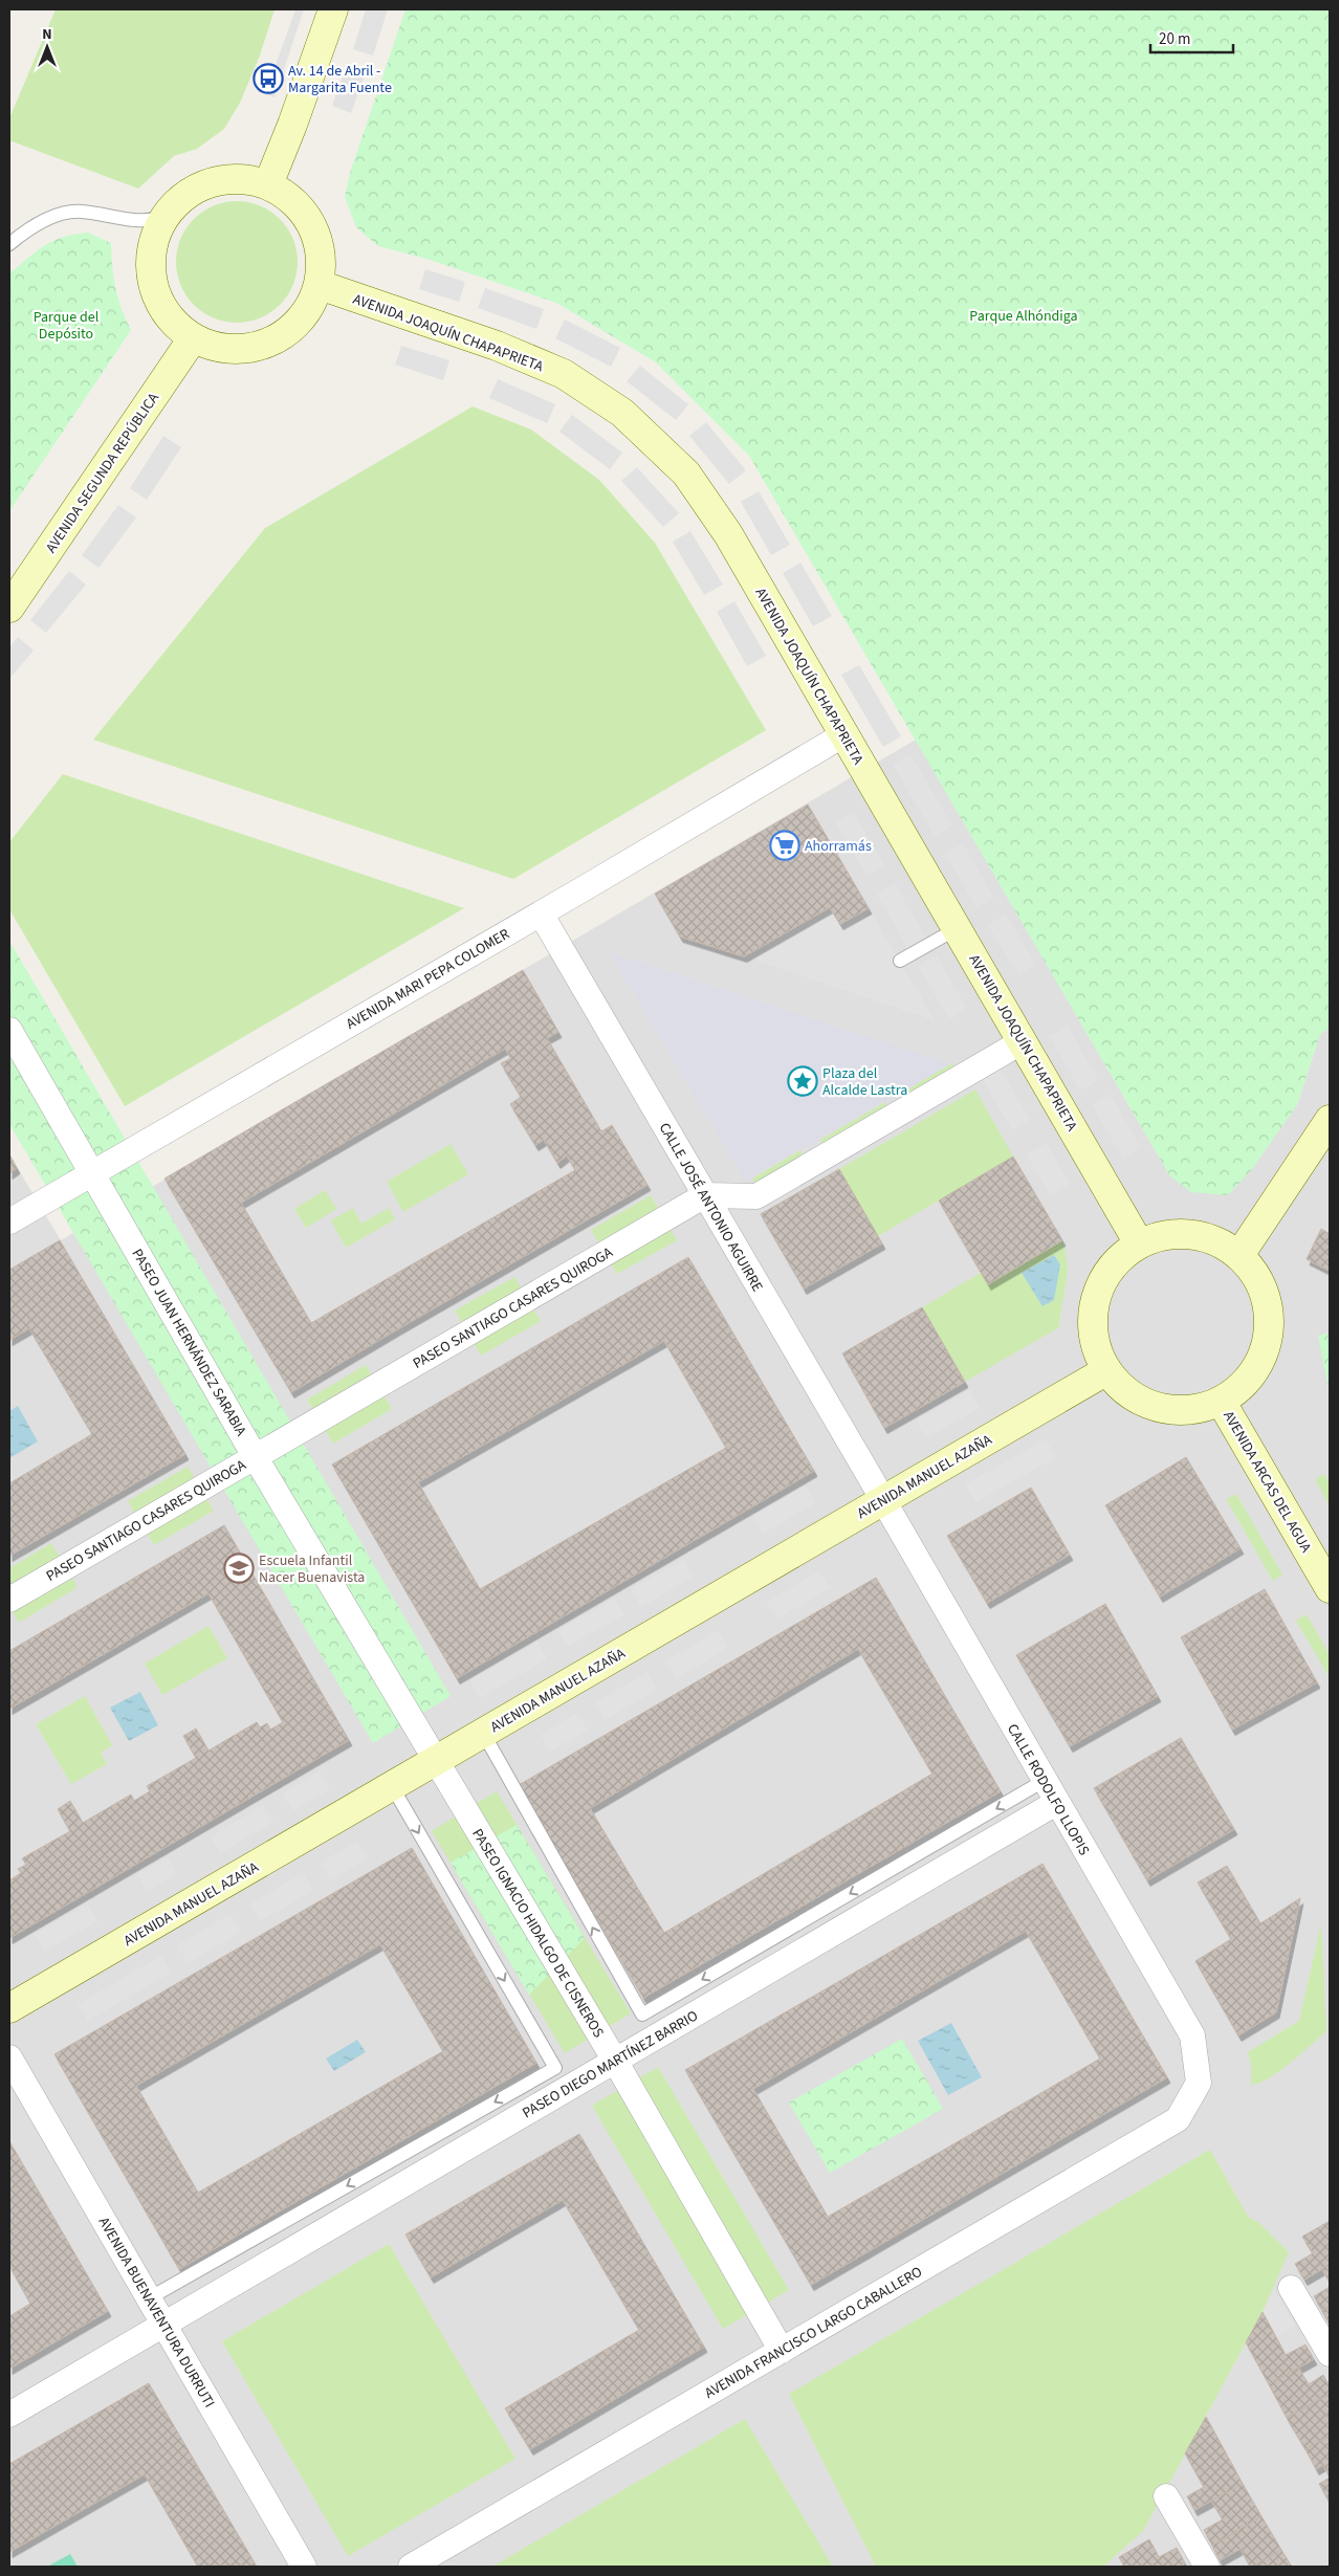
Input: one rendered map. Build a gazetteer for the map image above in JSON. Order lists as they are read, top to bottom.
{
  "streets": {
    "street": [
      "AVENIDA JOAQUÍN CHAPAPRIETA",
      "AVENIDA SEGUNDA REPÚBLICA",
      "AVENIDA MARI PEPA COLOMER",
      "CALLE JOSÉ ANTONIO AGUIRRE",
      "PASEO SANTIAGO CASARES QUIROGA",
      "PASEO JUAN HERNÁNDEZ SARABIA",
      "AVENIDA MANUEL AZAÑA",
      "AVENIDA ARCAS DEL AGUA",
      "CALLE RODOLFO LLOPIS",
      "PASEO IGNACIO HIDALGO DE CISNEROS",
      "PASEO DIEGO MARTÍNEZ BARRIO",
      "AVENIDA BUENAVENTURA DURRUTI",
      "AVENIDA FRANCISCO LARGO CABALLERO"
    ]
  },
  "crossings": [
    ["AVENIDA JOAQUÍN CHAPAPRIETA", "AVENIDA SEGUNDA REPÚBLICA"],
    ["AVENIDA JOAQUÍN CHAPAPRIETA", "AVENIDA MARI PEPA COLOMER"],
    ["AVENIDA JOAQUÍN CHAPAPRIETA", "PASEO SANTIAGO CASARES QUIROGA"],
    ["AVENIDA JOAQUÍN CHAPAPRIETA", "AVENIDA MANUEL AZAÑA"],
    ["AVENIDA JOAQUÍN CHAPAPRIETA", "AVENIDA ARCAS DEL AGUA"],
    ["AVENIDA MARI PEPA COLOMER", "CALLE JOSÉ ANTONIO AGUIRRE"],
    ["AVENIDA MARI PEPA COLOMER", "PASEO JUAN HERNÁNDEZ SARABIA"],
    ["CALLE JOSÉ ANTONIO AGUIRRE", "PASEO SANTIAGO CASARES QUIROGA"],
    ["CALLE JOSÉ ANTONIO AGUIRRE", "AVENIDA MANUEL AZAÑA"],
    ["CALLE JOSÉ ANTONIO AGUIRRE", "CALLE RODOLFO LLOPIS"],
    ["PASEO SANTIAGO CASARES QUIROGA", "PASEO JUAN HERNÁNDEZ SARABIA"],
    ["PASEO JUAN HERNÁNDEZ SARABIA", "AVENIDA MANUEL AZAÑA"],
    ["PASEO JUAN HERNÁNDEZ SARABIA", "PASEO IGNACIO HIDALGO DE CISNEROS"],
    ["AVENIDA MANUEL AZAÑA", "AVENIDA ARCAS DEL AGUA"],
    ["AVENIDA MANUEL AZAÑA", "CALLE RODOLFO LLOPIS"],
    ["AVENIDA MANUEL AZAÑA", "PASEO IGNACIO HIDALGO DE CISNEROS"],
    ["CALLE RODOLFO LLOPIS", "PASEO DIEGO MARTÍNEZ BARRIO"],
    ["CALLE RODOLFO LLOPIS", "AVENIDA FRANCISCO LARGO CABALLERO"],
    ["PASEO IGNACIO HIDALGO DE CISNEROS", "PASEO DIEGO MARTÍNEZ BARRIO"],
    ["PASEO IGNACIO HIDALGO DE CISNEROS", "AVENIDA FRANCISCO LARGO CABALLERO"],
    ["PASEO DIEGO MARTÍNEZ BARRIO", "AVENIDA BUENAVENTURA DURRUTI"]
  ],
  "parks": ["Parque Alhóndiga", "Parque del Depósito"],
  "places": {
    "bus stop": ["Av. 14 de Abril - Margarita Fuente"],
    "supermarket": ["Ahorramás"],
    "place": ["Plaza del Alcalde Lastra"],
    "school or university": ["Escuela Infantil Nacer Buenavista"]
  },
  "scale_bar": "20 m",
  "north": "top"
}
